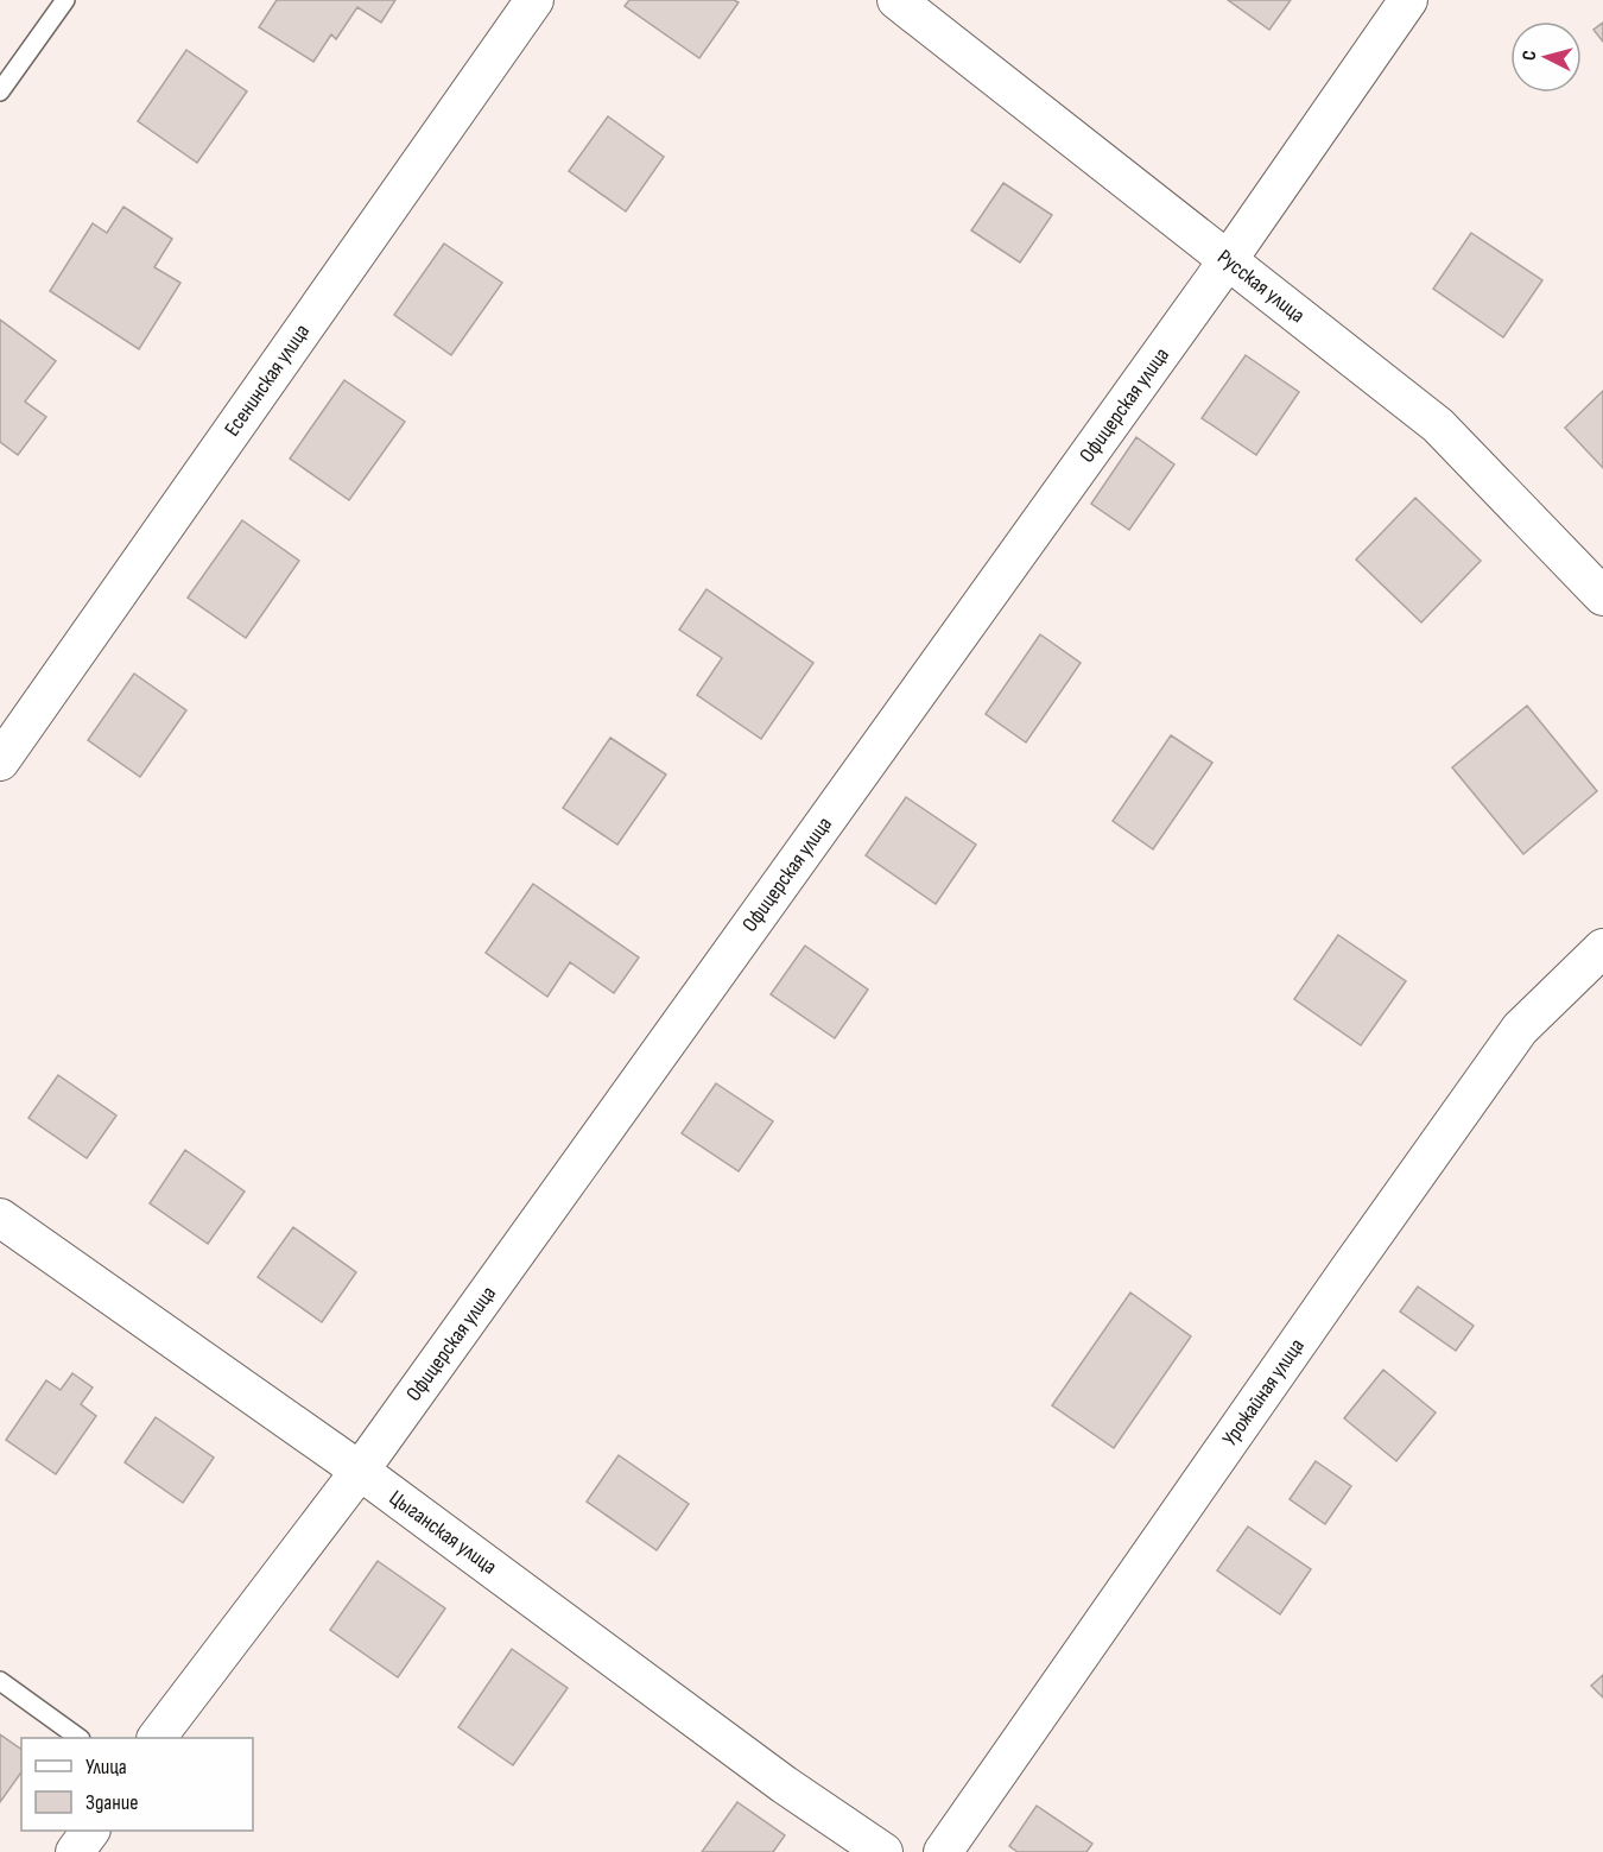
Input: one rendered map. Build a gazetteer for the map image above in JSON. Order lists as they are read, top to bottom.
{
  "streets": {
    "street": [
      "Русская улица",
      "Есенинская улица",
      "Офицерская улица",
      "Урожайная улица",
      "Цыганская улица"
    ]
  },
  "crossings": [
    ["Русская улица", "Офицерская улица"],
    ["Офицерская улица", "Цыганская улица"]
  ],
  "legend": ["Улица", "Здание"],
  "north": "left"
}
